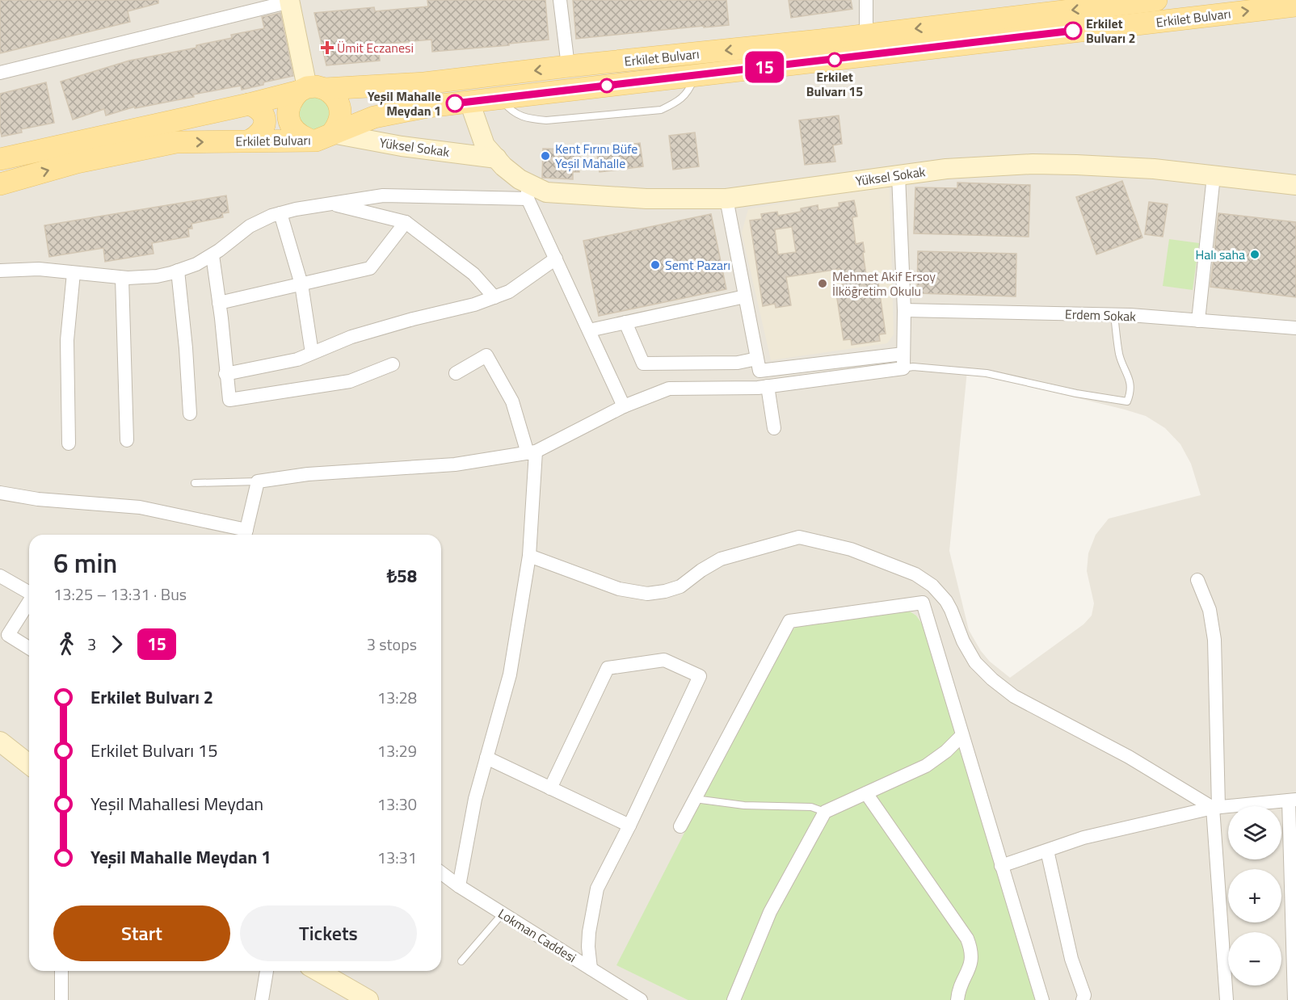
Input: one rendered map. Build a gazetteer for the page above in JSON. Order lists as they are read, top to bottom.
{
  "streets": {
    "main road": ["Erkilet Bulvarı"],
    "street": ["Yüksel Sokak", "Erdem Sokak", "Lokman Caddesi"]
  },
  "crossings": [
    ["Erkilet Bulvarı", "Yüksel Sokak"]
  ],
  "places": {
    "other": [
      "Erkilet Bulvarı 2",
      "Erkilet Bulvarı 15",
      "Yeşil Mahalle Meydan 1",
      "Kent Fırını Büfe Yeşil Mahalle",
      "Halı saha",
      "Semt Pazarı",
      "Mehmet Akif Ersoy İlköğretim Okulu"
    ],
    "health": ["Ümit Eczanesi"]
  },
  "lines": ["bus line 15"],
  "page": {
    "on_map": "15",
    "heading": ["6 min", "13:25 – 13:31 · Bus", "₺58"],
    "legs": ["3", "15", "3 stops"],
    "list": [
      {
        "name": "Erkilet Bulvarı 2",
        "value": "13:28"
      },
      {
        "name": "Erkilet Bulvarı 15",
        "value": "13:29"
      },
      {
        "name": "Yeşil Mahallesi Meydan",
        "value": "13:30"
      },
      {
        "name": "Yeşil Mahalle Meydan 1",
        "value": "13:31"
      }
    ],
    "map_buttons": ["+", "−"],
    "buttons": ["Start", "Tickets"]
  }
}
